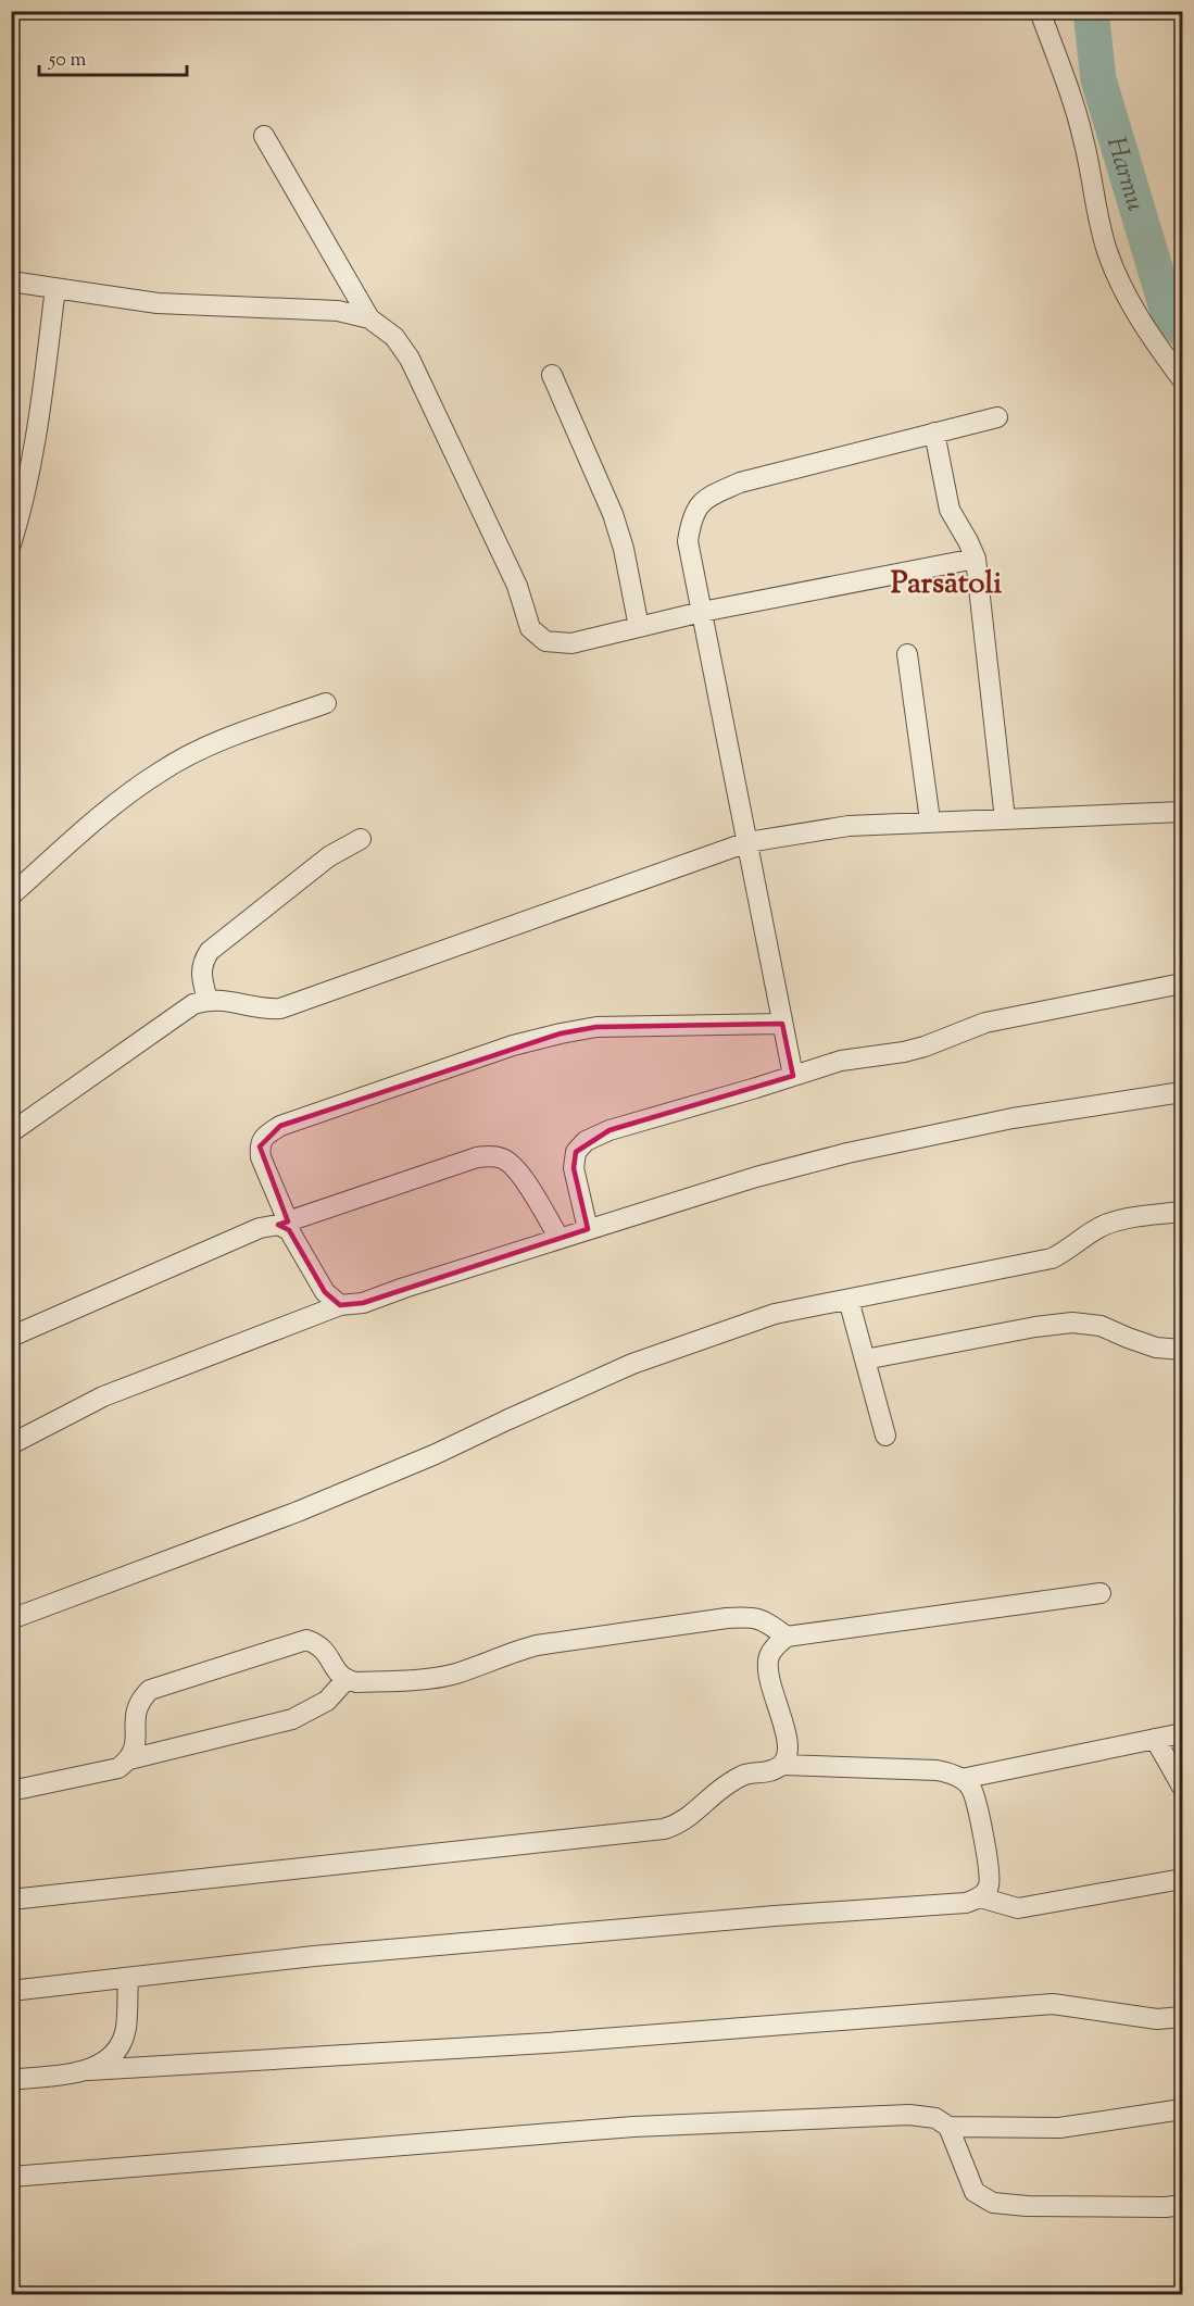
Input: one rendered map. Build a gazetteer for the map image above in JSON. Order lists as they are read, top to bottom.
{
  "districts": ["Parsātoli"],
  "water": ["Harmu"],
  "scale_bar": "50 m"
}
